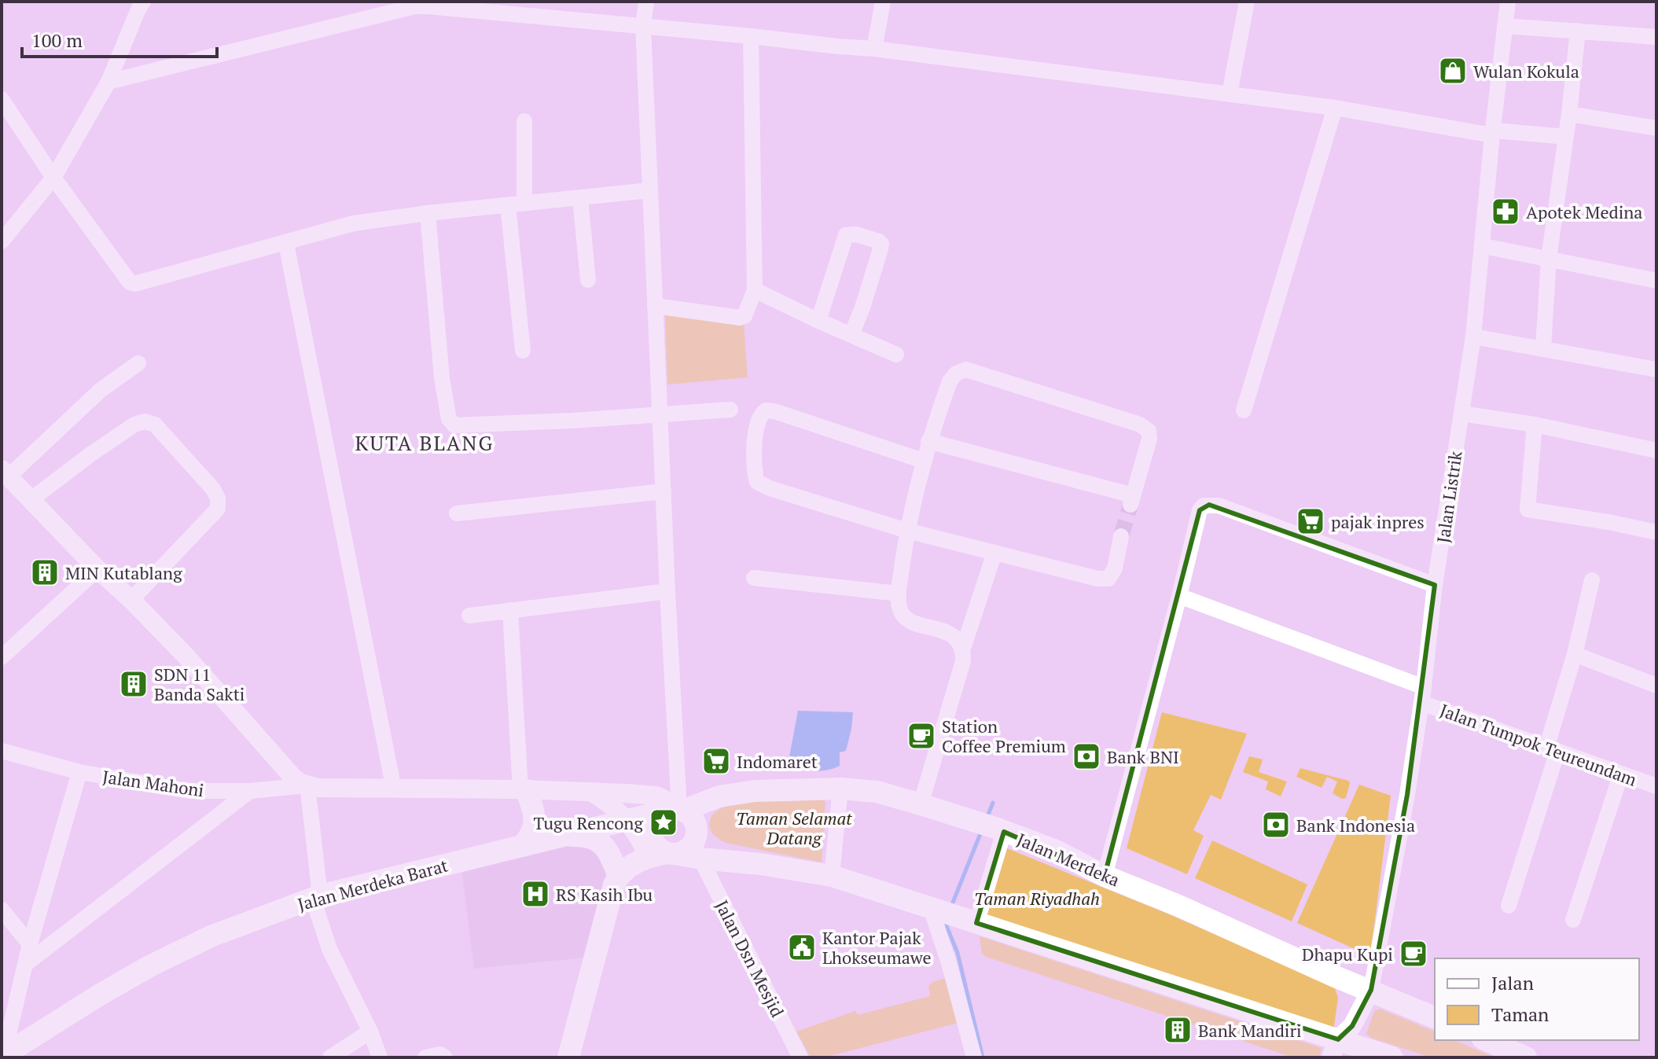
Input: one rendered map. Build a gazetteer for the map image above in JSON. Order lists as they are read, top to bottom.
{
  "streets": {
    "main road": ["Jalan Merdeka", "Jalan Merdeka Barat"],
    "street": [
      "Jalan Listrik",
      "Jalan Tumpok Teureundam",
      "Jalan Mahoni",
      "Jalan Dsn Mesjid"
    ]
  },
  "crossings": [
    ["Jalan Listrik", "Jalan Tumpok Teureundam"],
    ["Jalan Listrik", "Jalan Merdeka"],
    ["Jalan Merdeka", "Jalan Merdeka Barat"]
  ],
  "districts": ["KUTA BLANG"],
  "parks": ["Taman Selamat Datang", "Taman Riyadhah"],
  "places": {
    "shop": ["Wulan Kokula"],
    "pharmacy": ["Apotek Medina"],
    "supermarket": ["pajak inpres", "Indomaret"],
    "building": ["MIN Kutablang", "SDN 11 Banda Sakti", "Bank Mandiri"],
    "cafe": ["Station Coffee Premium", "Dhapu Kupi"],
    "bank": ["Bank BNI", "Bank Indonesia"],
    "place": ["Tugu Rencong"],
    "hospital": ["RS Kasih Ibu"],
    "public building": ["Kantor Pajak Lhokseumawe"]
  },
  "legend": ["Jalan", "Taman"],
  "scale_bar": "100 m"
}
